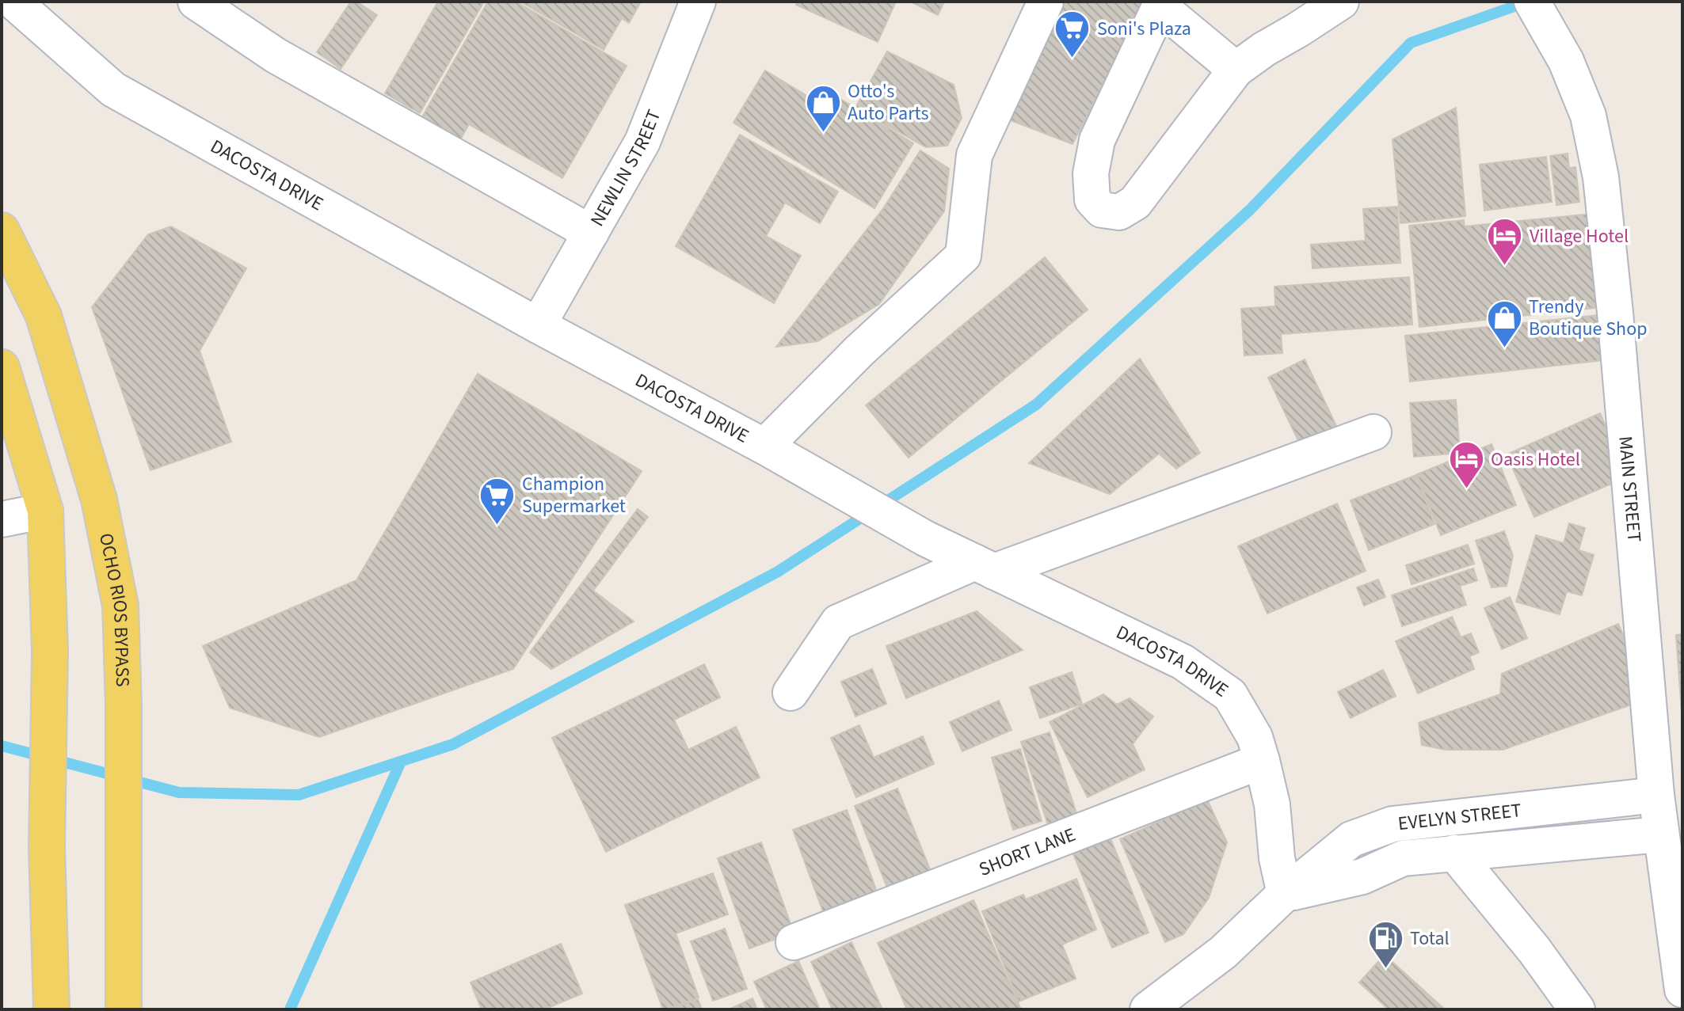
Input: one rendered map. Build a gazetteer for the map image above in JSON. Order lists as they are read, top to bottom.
{
  "streets": {
    "main road": ["OCHO RIOS BYPASS"],
    "street": [
      "NEWLIN STREET",
      "DACOSTA DRIVE",
      "MAIN STREET",
      "EVELYN STREET",
      "SHORT LANE"
    ]
  },
  "crossings": [
    ["NEWLIN STREET", "DACOSTA DRIVE"],
    ["DACOSTA DRIVE", "EVELYN STREET"],
    ["DACOSTA DRIVE", "SHORT LANE"],
    ["MAIN STREET", "EVELYN STREET"]
  ],
  "places": {
    "supermarket": ["Soni's Plaza", "Champion Supermarket"],
    "shop": ["Otto's Auto Parts", "Trendy Boutique Shop"],
    "hotel": ["Village Hotel", "Oasis Hotel"],
    "fuel station": ["Total"]
  }
}
